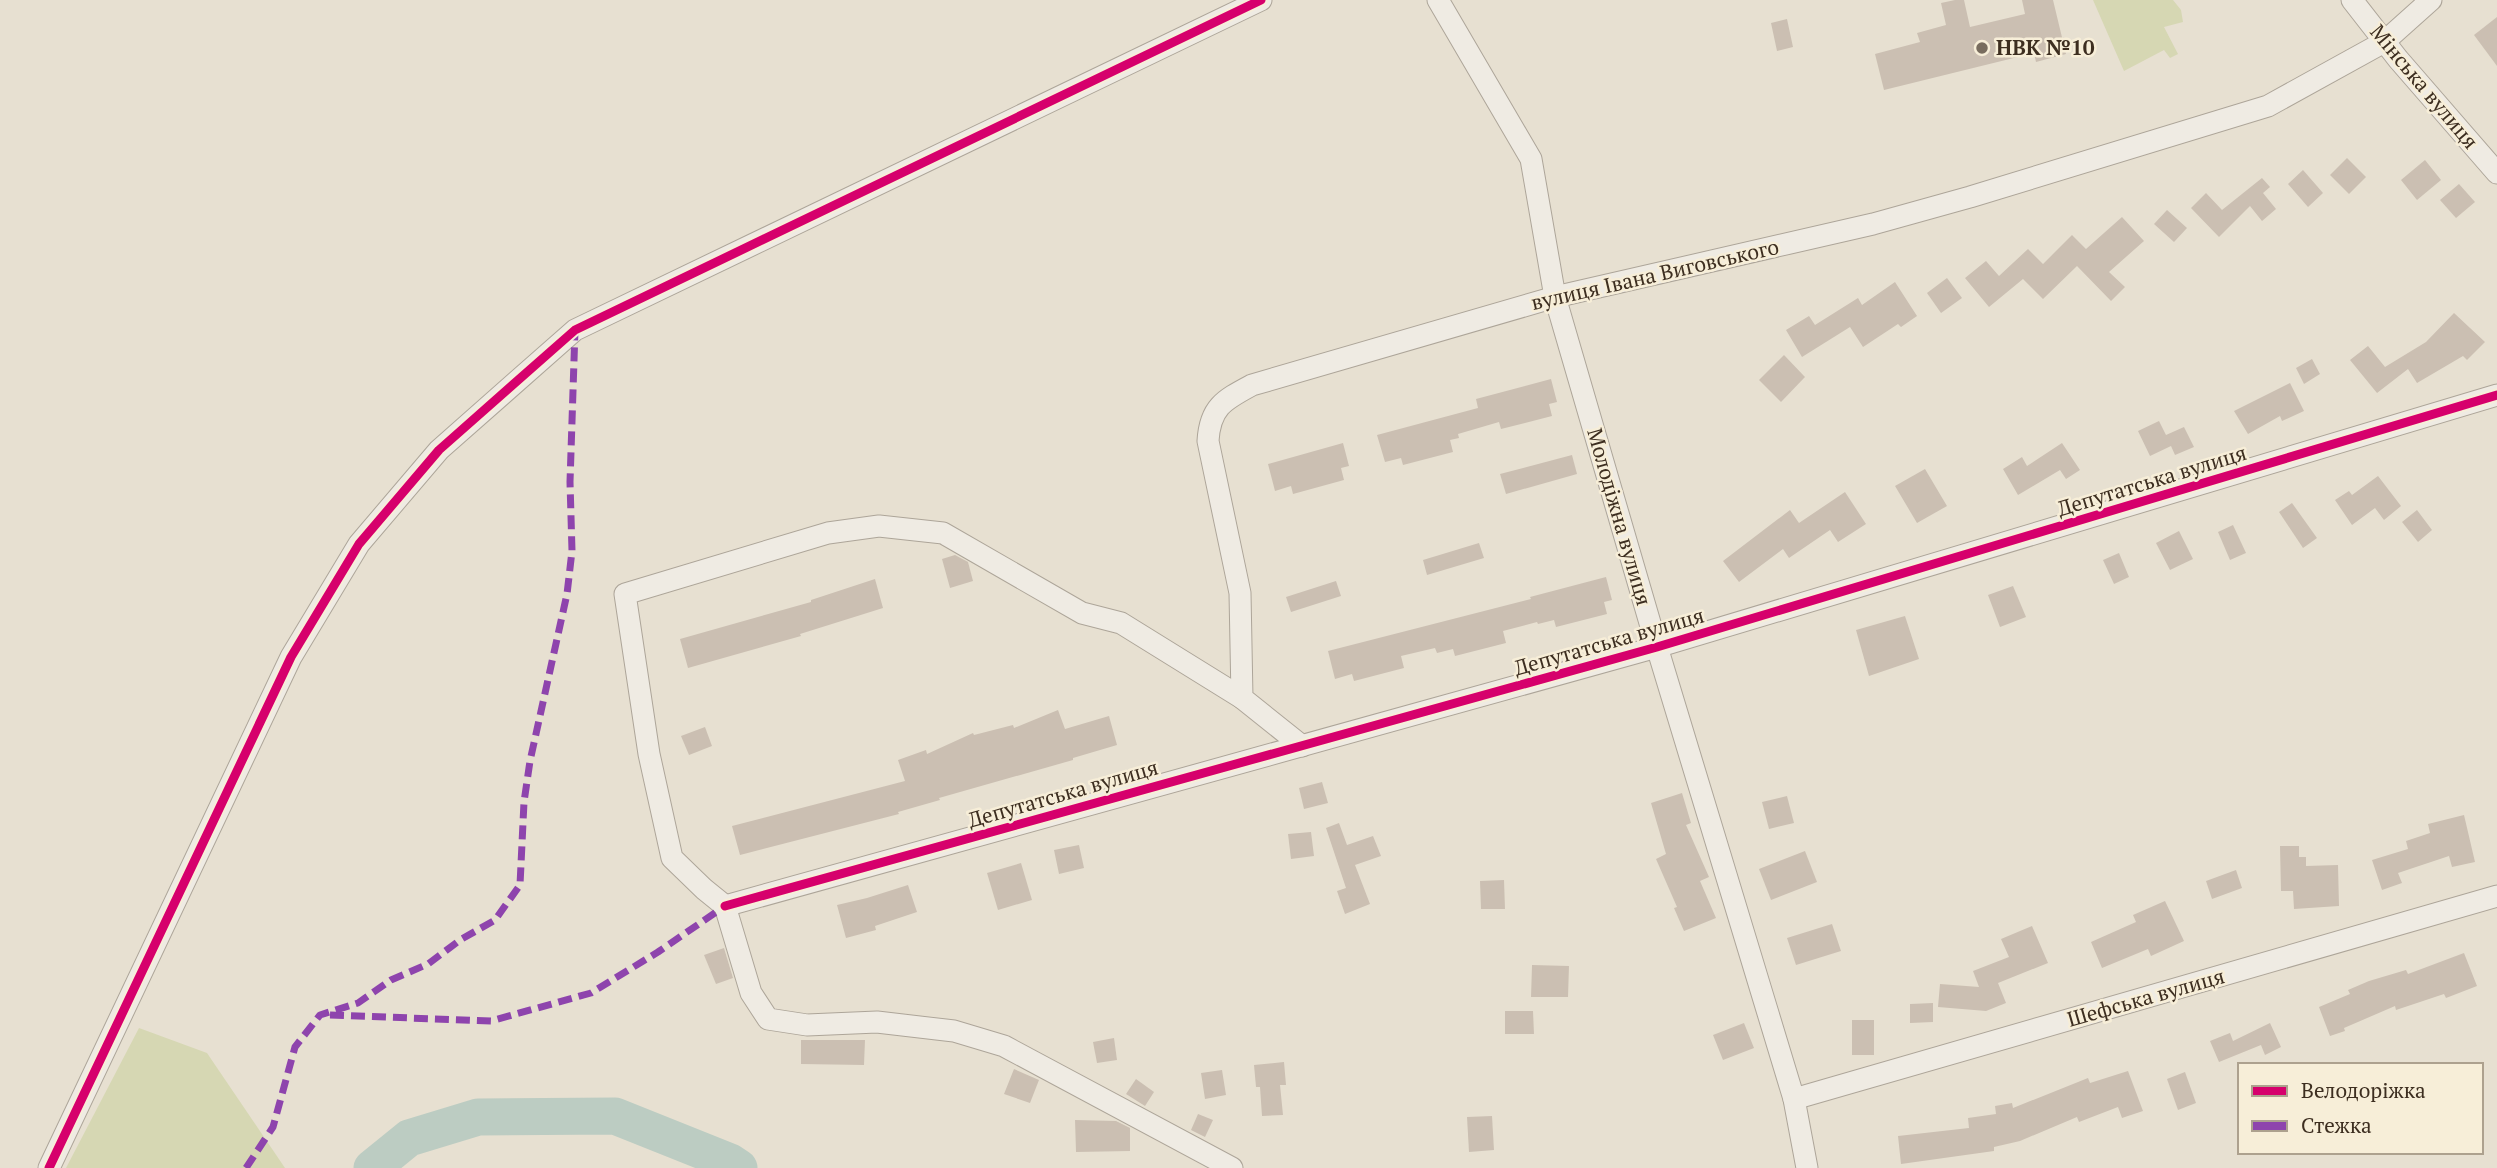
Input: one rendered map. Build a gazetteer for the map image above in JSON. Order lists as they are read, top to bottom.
{
  "streets": {
    "street": [
      "Мінська вулиця",
      "вулиця Івана Виговського",
      "Депутатська вулиця",
      "Молодіжна вулиця",
      "Шефська вулиця"
    ]
  },
  "crossings": [
    ["Мінська вулиця", "вулиця Івана Виговського"],
    ["вулиця Івана Виговського", "Молодіжна вулиця"],
    ["Депутатська вулиця", "Молодіжна вулиця"],
    ["Молодіжна вулиця", "Шефська вулиця"]
  ],
  "places": ["НВК №10"],
  "legend": ["Велодоріжка", "Стежка"]
}
